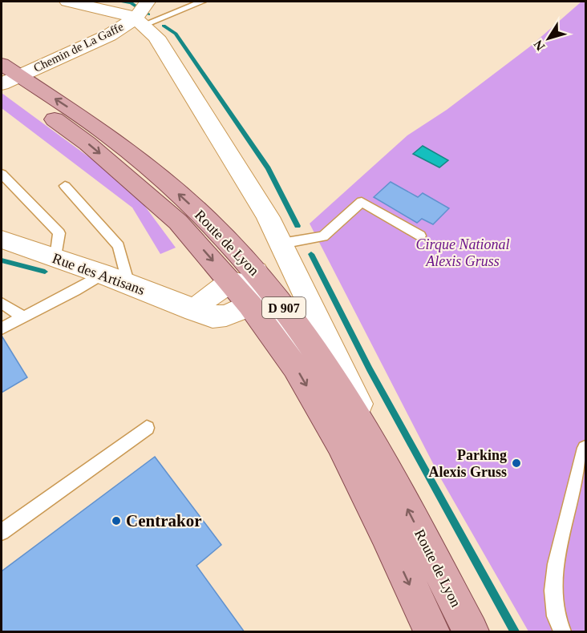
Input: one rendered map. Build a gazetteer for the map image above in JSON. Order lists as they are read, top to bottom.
{
  "streets": {
    "main road": ["Route de Lyon", "D 907"],
    "street": ["Chemin de La Gaffe", "Rue des Artisans"]
  },
  "crossings": [
    ["Chemin de La Gaffe", "Route de Lyon"],
    ["Route de Lyon", "Rue des Artisans"]
  ],
  "parks": ["Cirque National Alexis Gruss"],
  "places": ["Parking Alexis Gruss", "Centrakor"],
  "north": "bottom left"
}
